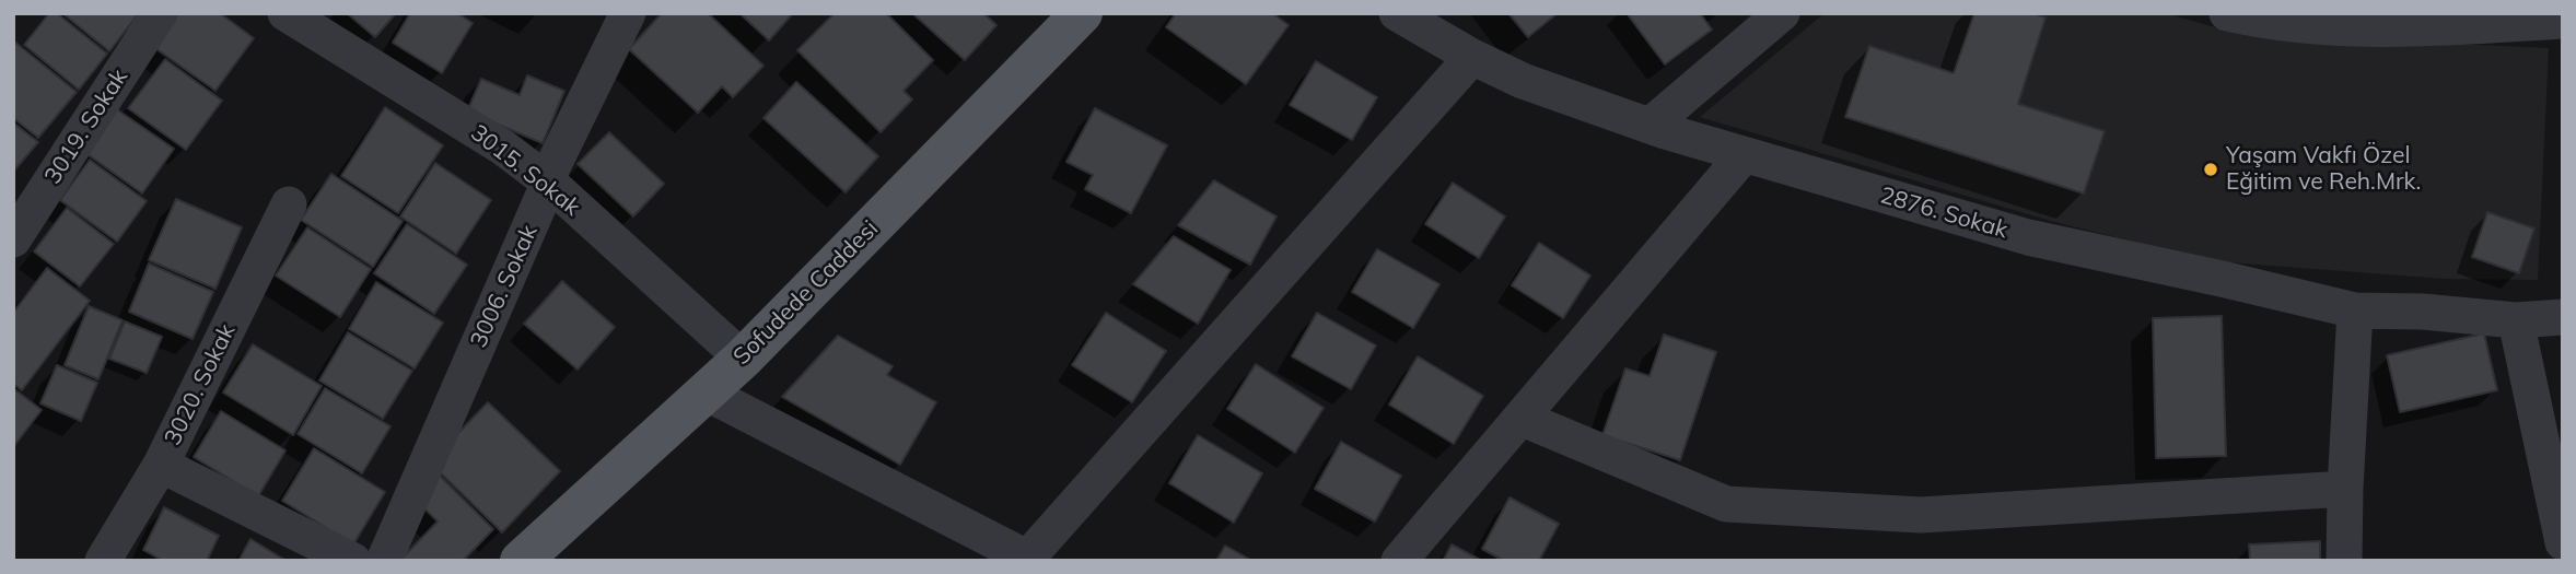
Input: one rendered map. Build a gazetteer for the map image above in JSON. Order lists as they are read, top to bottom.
{
  "streets": {
    "main road": ["Sofudede Caddesi"],
    "street": [
      "3019. Sokak",
      "3015. Sokak",
      "2876. Sokak",
      "3006. Sokak",
      "3020. Sokak"
    ]
  },
  "crossings": [
    ["3015. Sokak", "3006. Sokak"],
    ["3015. Sokak", "Sofudede Caddesi"]
  ],
  "places": ["Yaşam Vakfı Özel Eğitim ve Reh.Mrk."]
}
